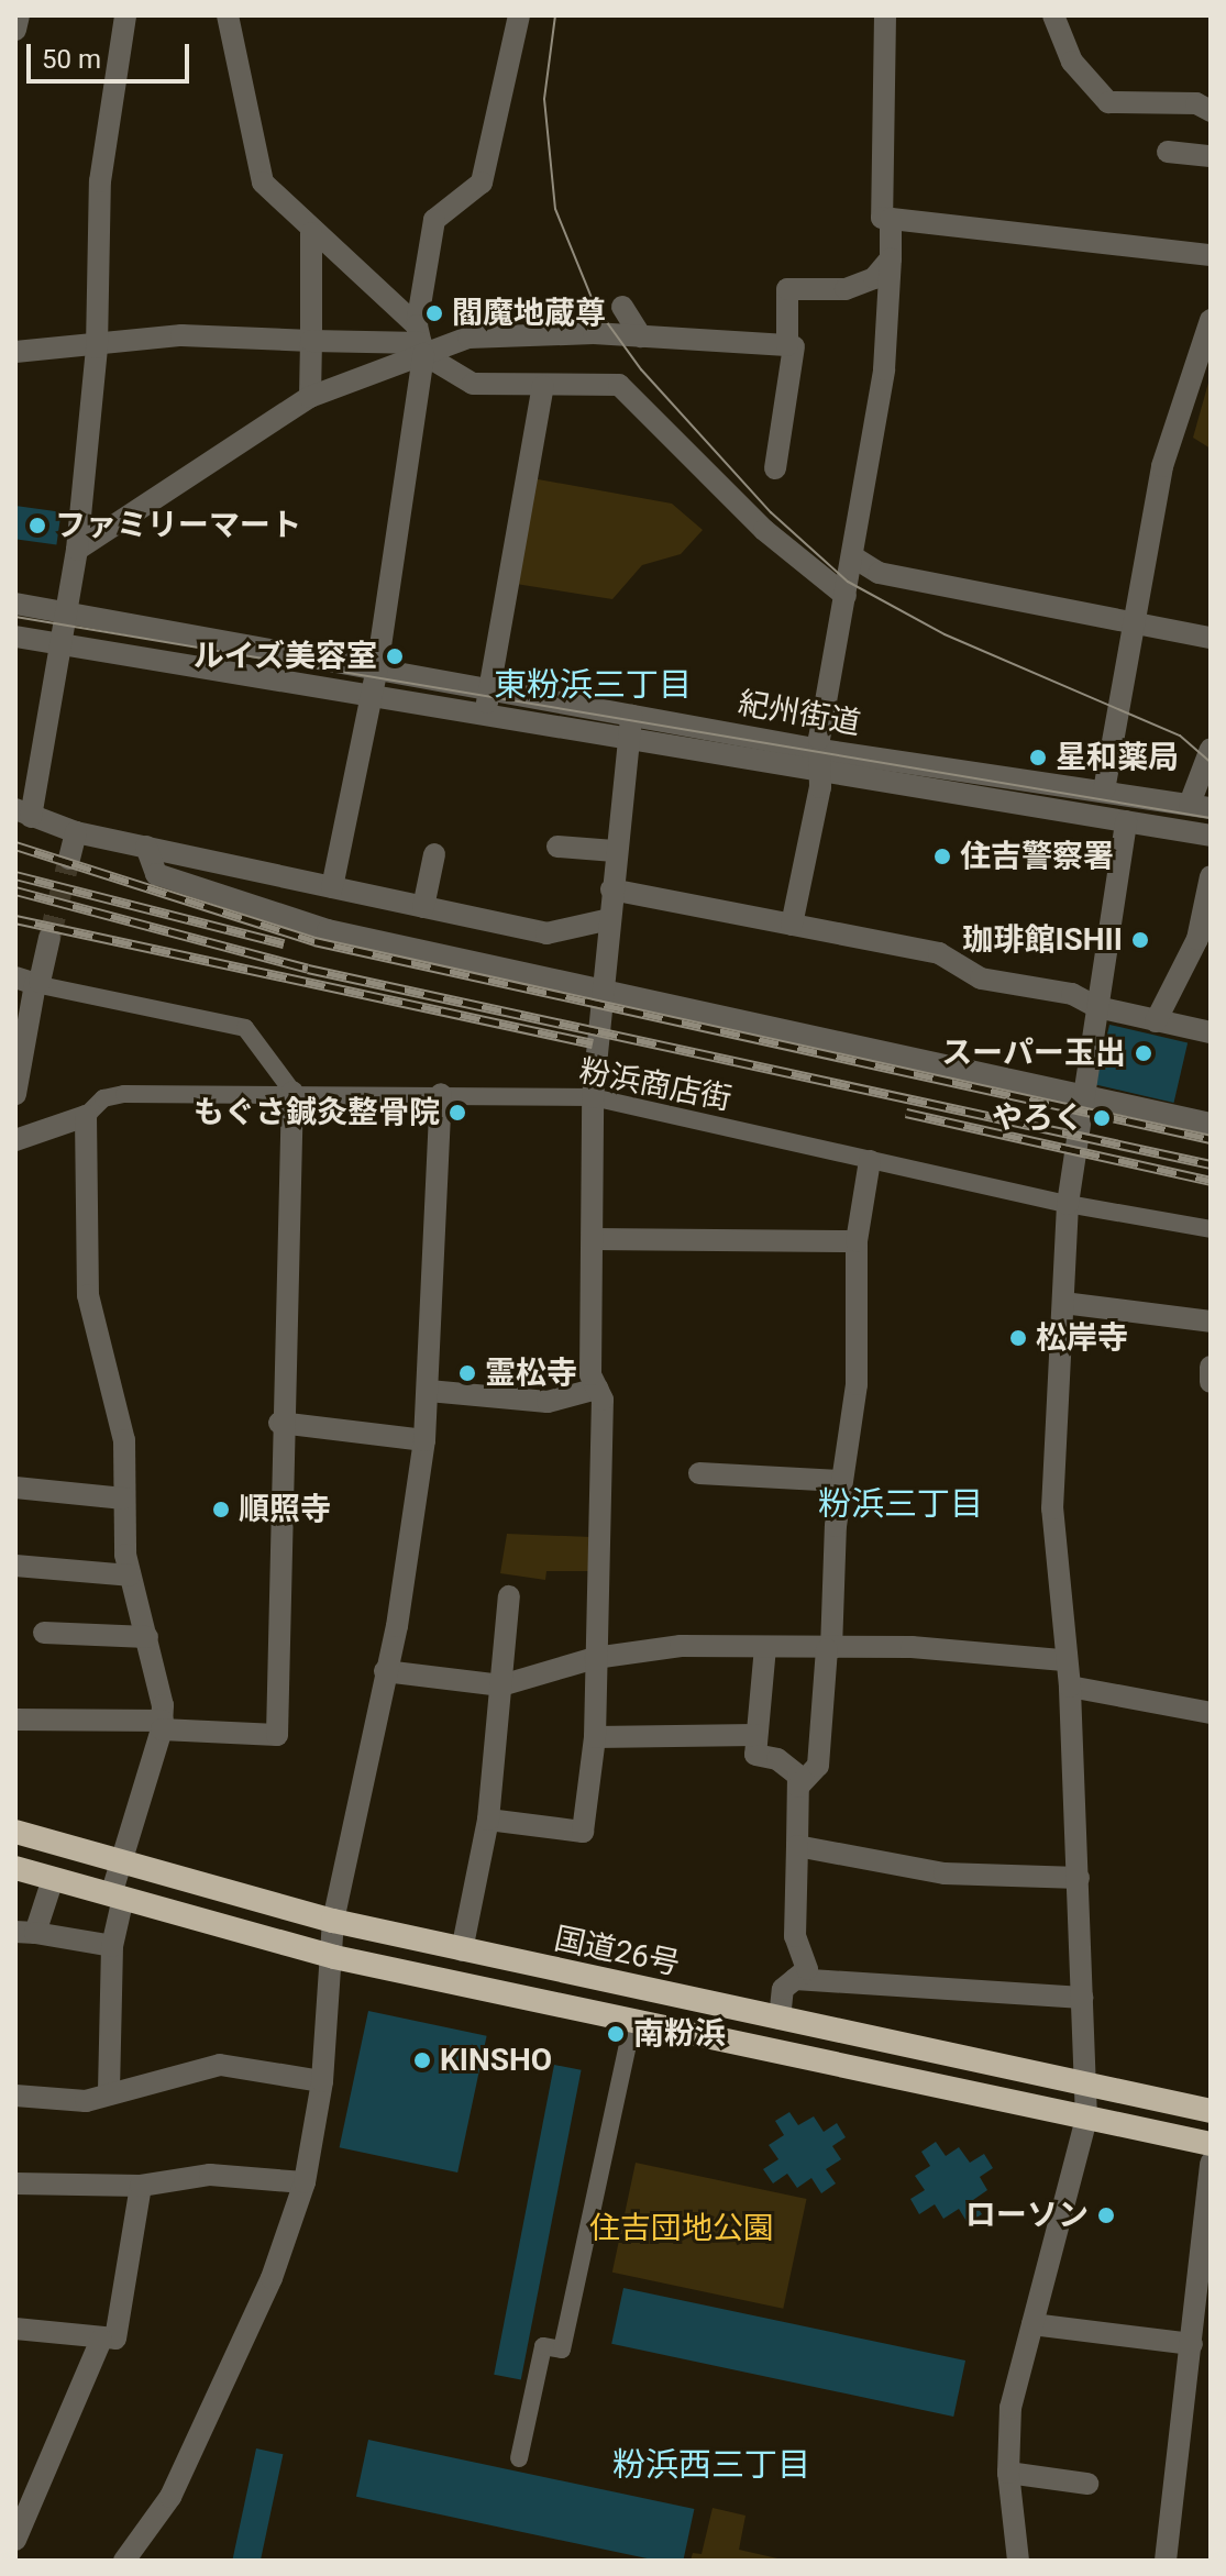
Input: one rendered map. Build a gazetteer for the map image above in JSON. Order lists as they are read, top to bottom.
{
  "streets": {
    "highway": ["国道26号"],
    "street": ["紀州街道", "粉浜商店街"]
  },
  "districts": ["東粉浜三丁目", "粉浜三丁目", "粉浜西三丁目"],
  "parks": ["住吉団地公園"],
  "places": [
    "閻魔地蔵尊",
    "ファミリーマート",
    "ルイズ美容室",
    "星和薬局",
    "住吉警察署",
    "珈琲館ISHII",
    "スーパー玉出",
    "もぐさ鍼灸整骨院",
    "やろく",
    "松岸寺",
    "霊松寺",
    "順照寺",
    "南粉浜",
    "KINSHO",
    "ローソン"
  ],
  "scale_bar": "50 m"
}
